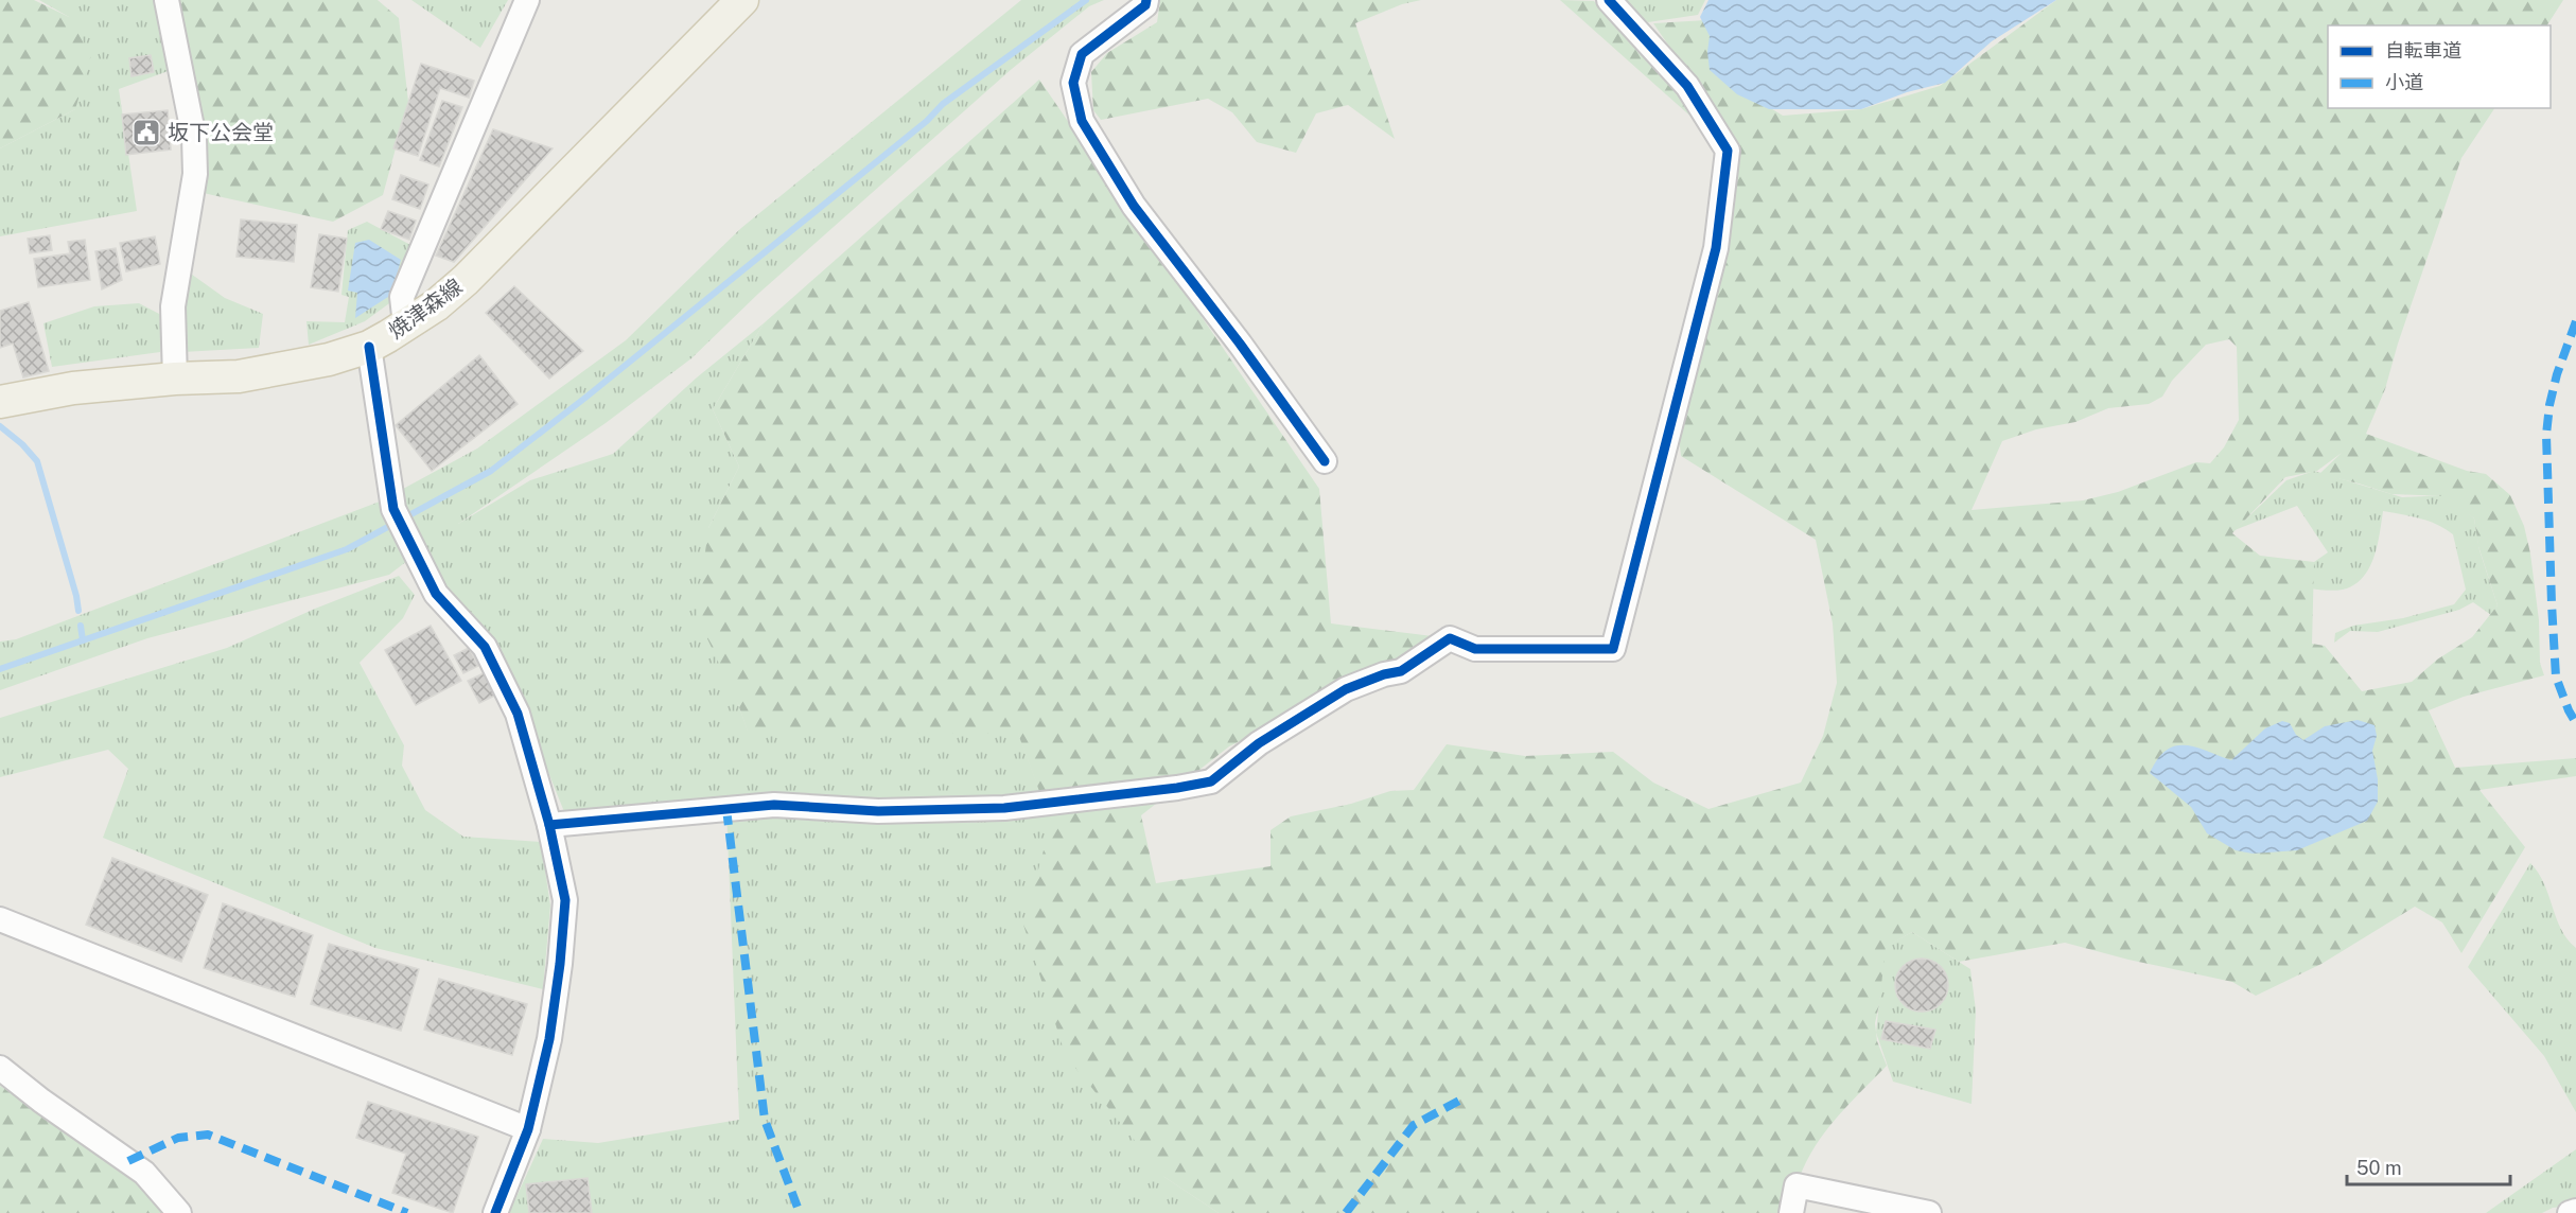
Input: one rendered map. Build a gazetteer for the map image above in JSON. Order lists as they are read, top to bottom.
{
  "streets": {
    "main road": ["焼津森線"]
  },
  "places": {
    "public building": ["坂下公会堂"]
  },
  "legend": ["自転車道", "小道"],
  "scale_bar": "50 m"
}
